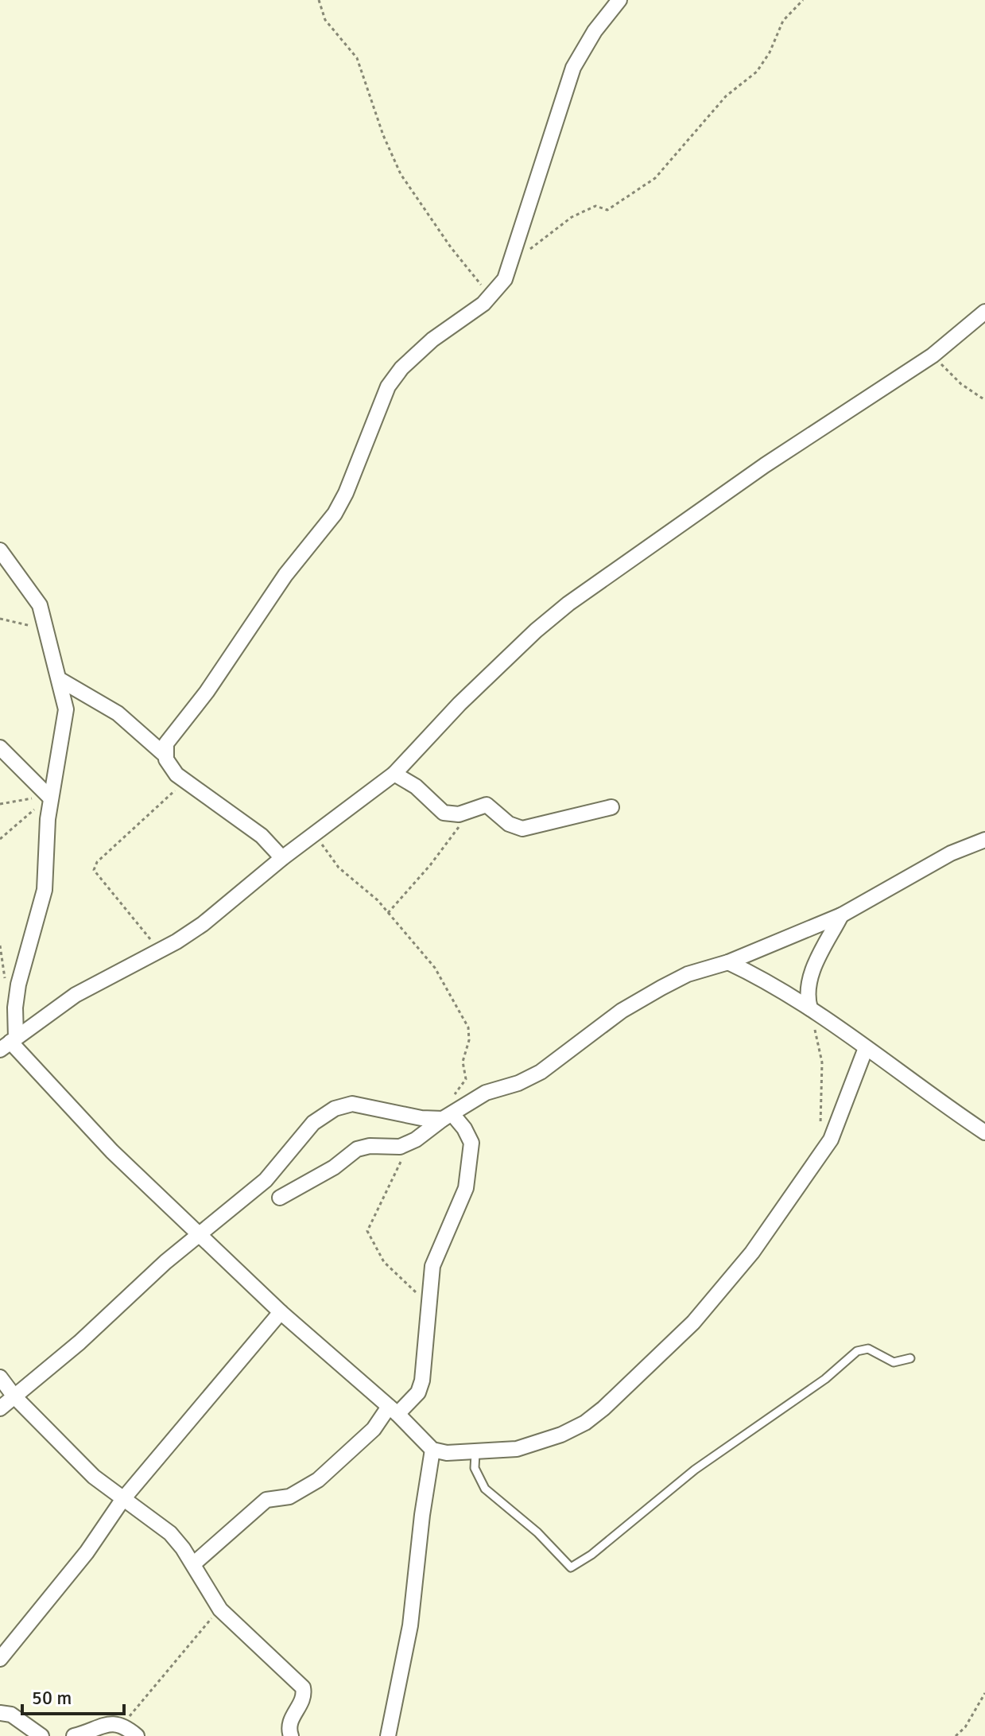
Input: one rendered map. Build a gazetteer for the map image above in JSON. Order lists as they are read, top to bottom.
{
  "scale_bar": "50 m"
}
